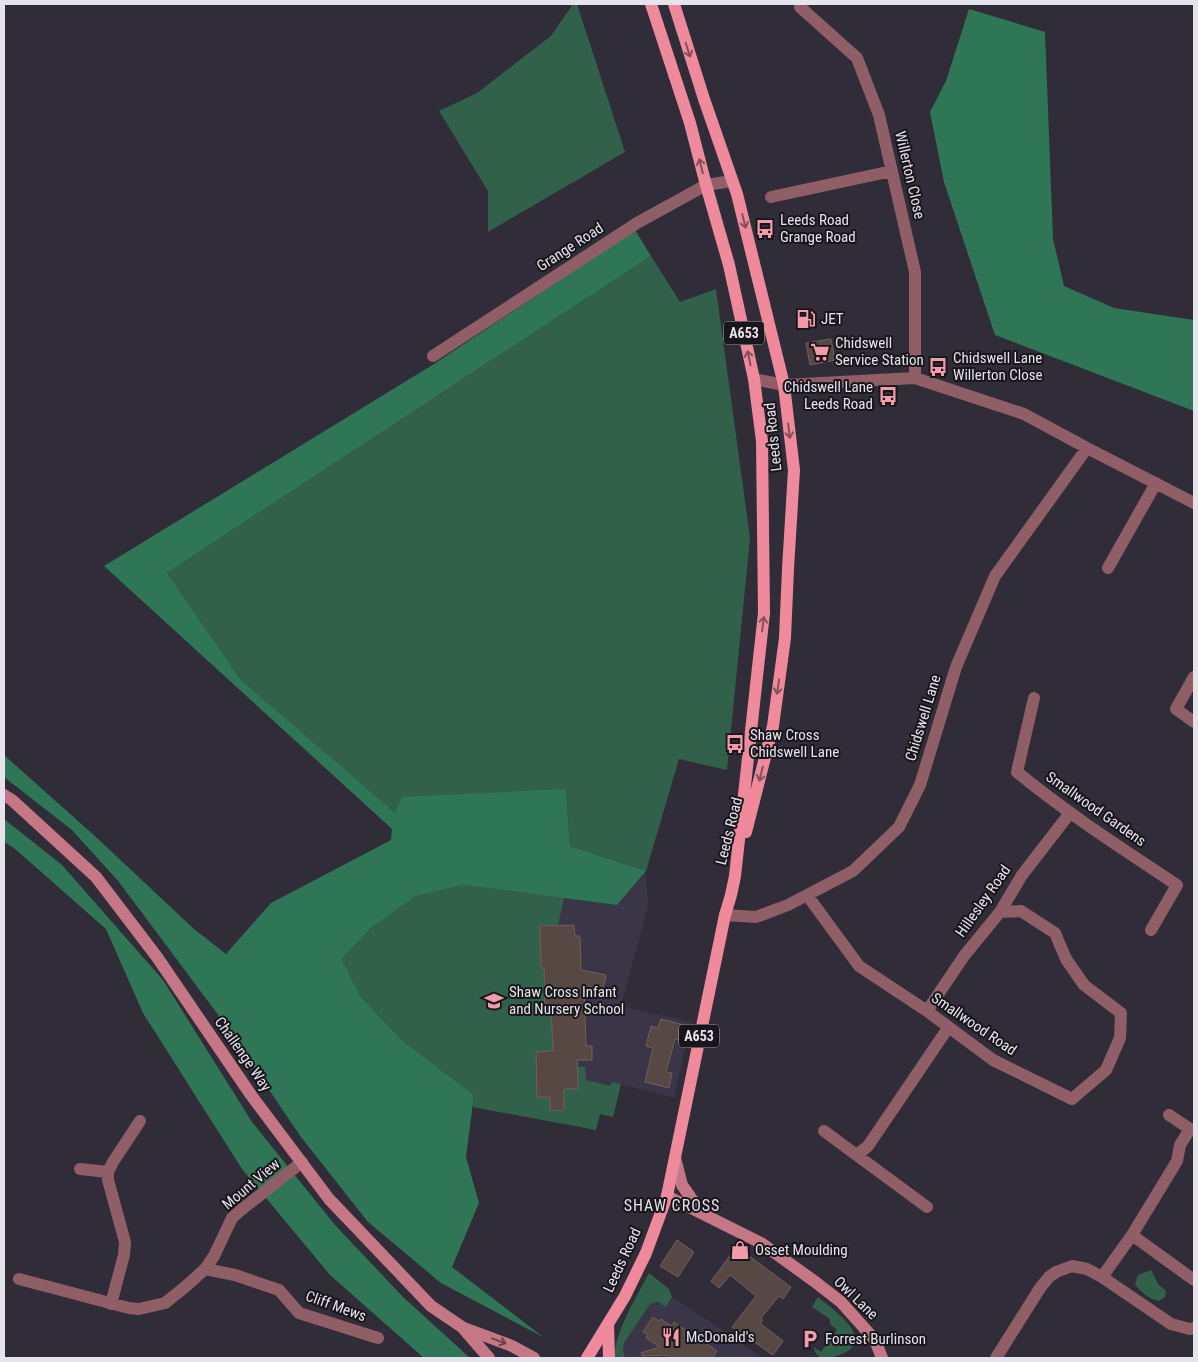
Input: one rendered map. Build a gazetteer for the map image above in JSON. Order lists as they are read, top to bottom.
{
  "streets": {
    "main road": [
      "A653",
      "Leeds Road",
      "Challenge Way",
      "Owl Lane"
    ],
    "street": [
      "Willerton Close",
      "Grange Road",
      "Chidswell Lane",
      "Smallwood Gardens",
      "Hillesley Road",
      "Smallwood Road",
      "Mount View",
      "Cliff Mews"
    ]
  },
  "crossings": [
    ["Grange Road", "Leeds Road"],
    ["Leeds Road", "Chidswell Lane"],
    ["Leeds Road", "Owl Lane"],
    ["Chidswell Lane", "Smallwood Road"],
    ["Smallwood Gardens", "Hillesley Road"],
    ["Hillesley Road", "Smallwood Road"],
    ["Challenge Way", "Mount View"],
    ["Mount View", "Cliff Mews"]
  ],
  "districts": ["SHAW CROSS"],
  "places": {
    "bus stop": [
      "Leeds Road Grange Road",
      "Chidswell Lane Willerton Close",
      "Chidswell Lane Leeds Road",
      "Shaw Cross Chidswell Lane"
    ],
    "fuel station": ["JET"],
    "supermarket": ["Chidswell Service Station"],
    "school or university": ["Shaw Cross Infant and Nursery School"],
    "shop": ["Osset Moulding"],
    "restaurant": ["McDonald's"],
    "parking": ["Forrest Burlinson"]
  }
}
